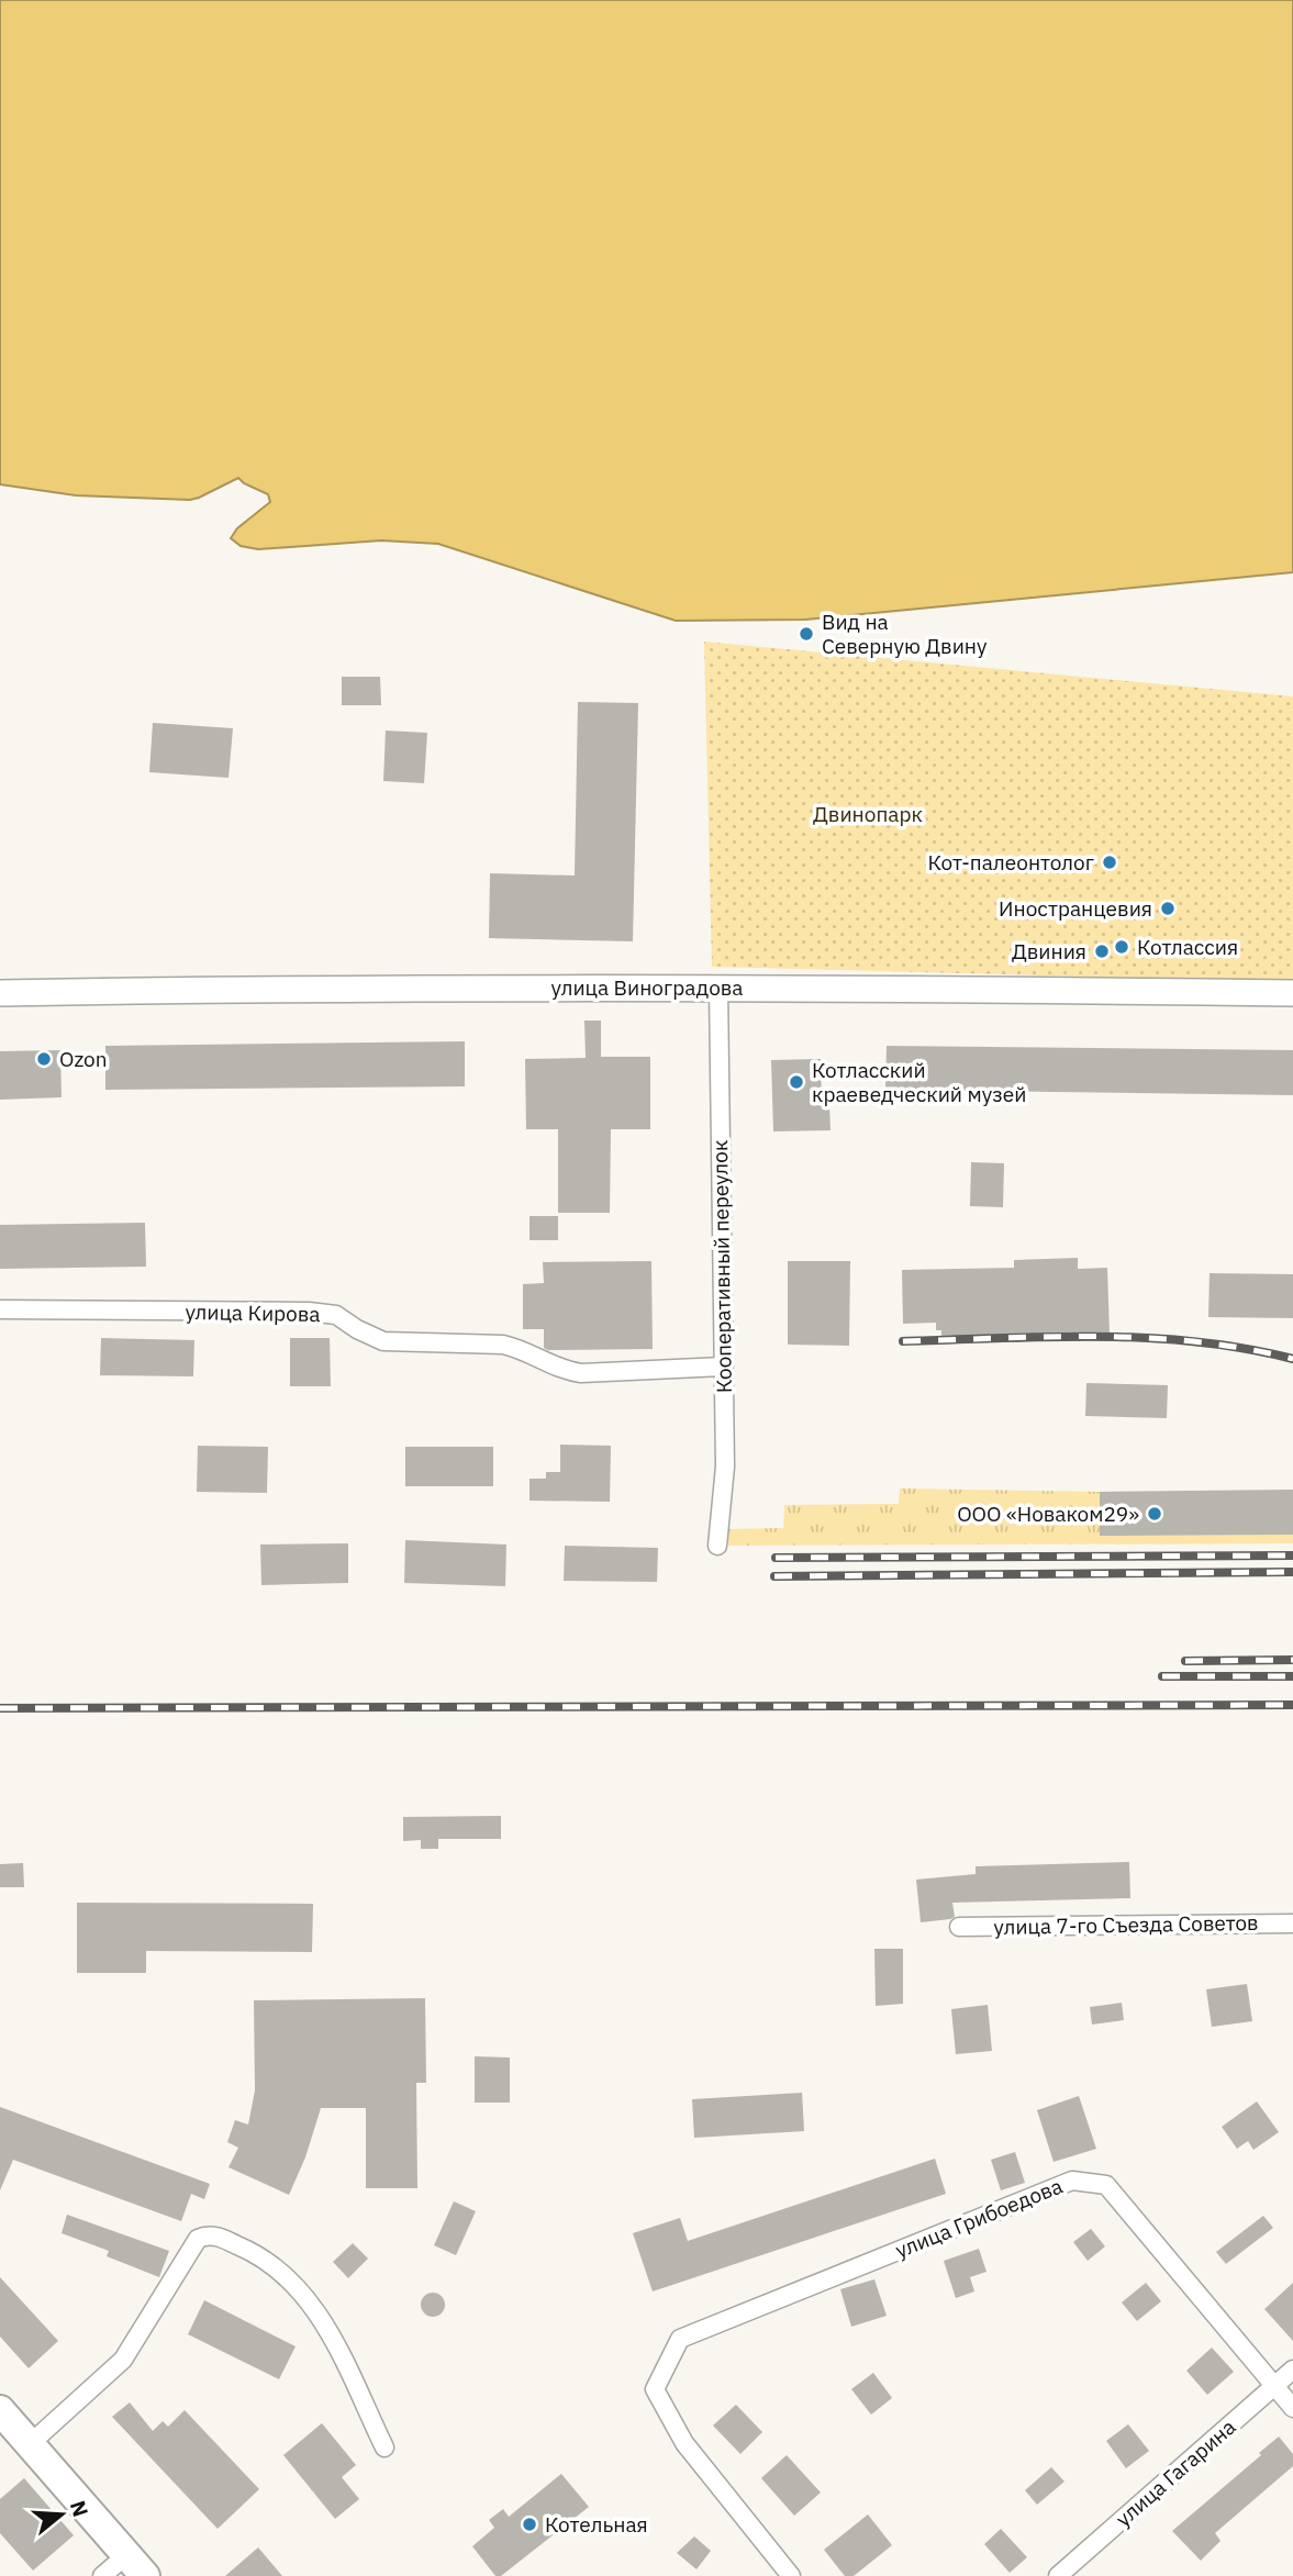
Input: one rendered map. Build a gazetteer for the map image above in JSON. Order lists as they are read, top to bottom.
{
  "streets": {
    "main road": ["улица Виноградова"],
    "street": [
      "Кооперативный переулок",
      "улица Кирова",
      "улица 7-го Съезда Советов",
      "улица Грибоедова",
      "улица Гагарина"
    ]
  },
  "crossings": [
    ["улица Виноградова", "Кооперативный переулок"],
    ["Кооперативный переулок", "улица Кирова"],
    ["улица Грибоедова", "улица Гагарина"]
  ],
  "parks": ["Двинопарк"],
  "places": [
    "Вид на Северную Двину",
    "Кот-палеонтолог",
    "Иностранцевия",
    "Котлассия",
    "Двиния",
    "Ozon",
    "Котласский краеведческий музей",
    "ООО «Новаком29»",
    "Котельная"
  ],
  "north": "right"
}
